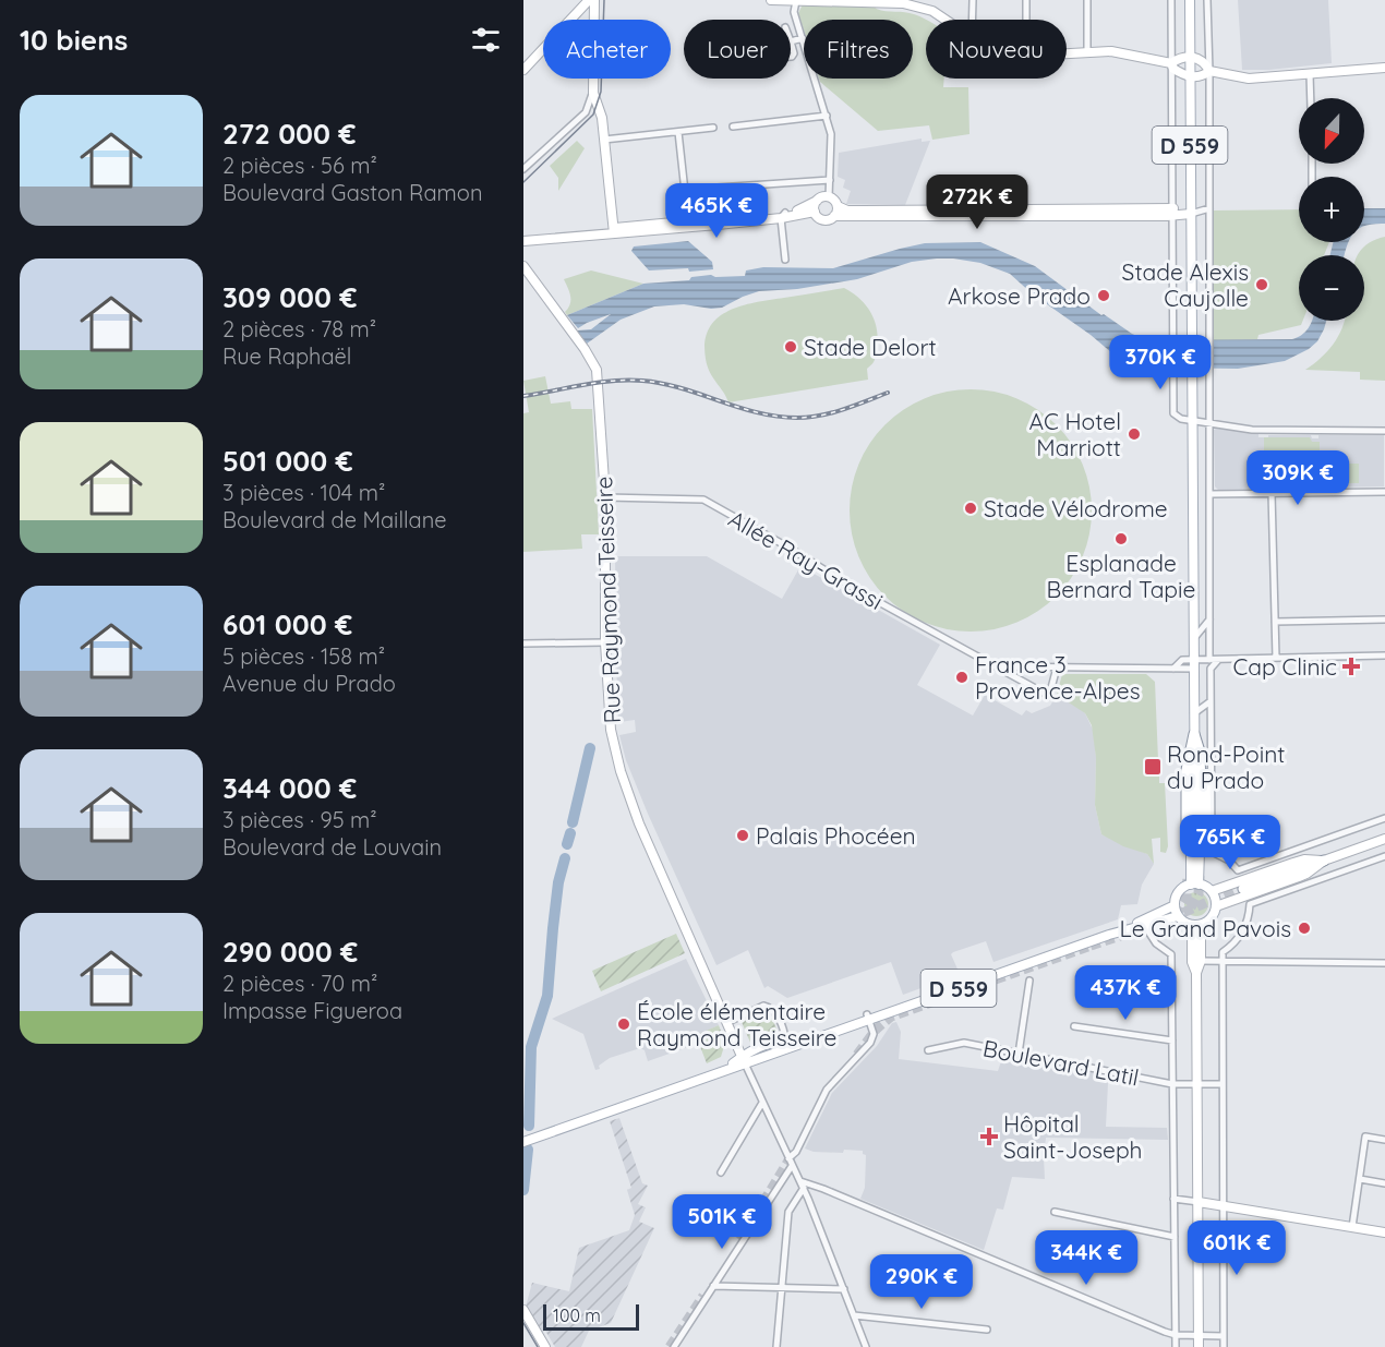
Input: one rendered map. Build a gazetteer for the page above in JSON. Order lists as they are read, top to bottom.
{
  "streets": {
    "main road": ["D 559"],
    "street": ["Allée Ray-Grassi", "Rue Raymond Teisseire", "Boulevard Latil"]
  },
  "crossings": [
    ["D 559", "Allée Ray-Grassi"],
    ["D 559", "Rue Raymond Teisseire"],
    ["Allée Ray-Grassi", "Rue Raymond Teisseire"]
  ],
  "places": {
    "other": [
      "Stade Alexis Caujolle",
      "Arkose Prado",
      "Stade Delort",
      "AC Hotel Marriott",
      "Stade Vélodrome",
      "Esplanade Bernard Tapie",
      "France 3 Provence-Alpes",
      "Palais Phocéen",
      "Le Grand Pavois",
      "École élémentaire Raymond Teisseire"
    ],
    "health": ["Cap Clinic", "Hôpital Saint-Joseph"],
    "transit": ["Rond-Point du Prado"]
  },
  "scale_bar": "100 m",
  "north": "bottom",
  "page": {
    "heading": "10 biens",
    "chip": [
      "Acheter",
      "Louer",
      "Filtres",
      "Nouveau"
    ],
    "list": [
      {
        "name": "272 000 €",
        "note": "2 pièces · 56 m² · Boulevard Gaston Ramon"
      },
      {
        "name": "309 000 €",
        "note": "2 pièces · 78 m² · Rue Raphaël"
      },
      {
        "name": "501 000 €",
        "note": "3 pièces · 104 m² · Boulevard de Maillane"
      },
      {
        "name": "601 000 €",
        "note": "5 pièces · 158 m² · Avenue du Prado"
      },
      {
        "name": "344 000 €",
        "note": "3 pièces · 95 m² · Boulevard de Louvain"
      },
      {
        "name": "290 000 €",
        "note": "2 pièces · 70 m² · Impasse Figueroa"
      }
    ],
    "map_buttons": ["+", "−"],
    "price": [
      "272K €",
      "465K €",
      "370K €",
      "309K €",
      "765K €",
      "437K €",
      "501K €",
      "601K €",
      "344K €",
      "290K €"
    ],
    "scale": "100 m"
  }
}
